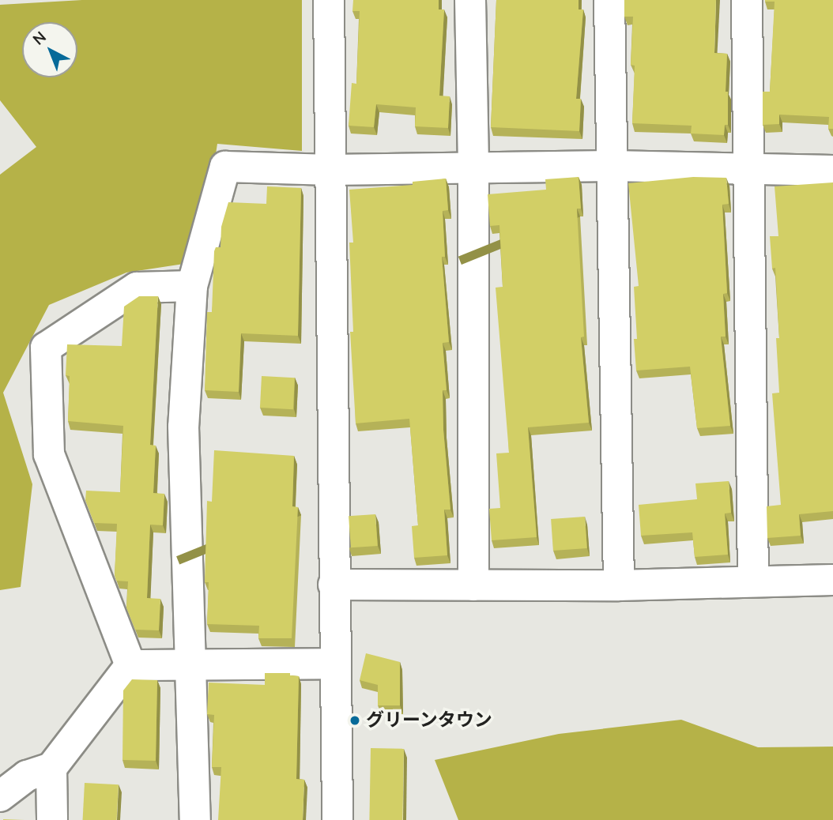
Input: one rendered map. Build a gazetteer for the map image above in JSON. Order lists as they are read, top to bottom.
{
  "places": ["グリーンタウン"],
  "north": "top left"
}
